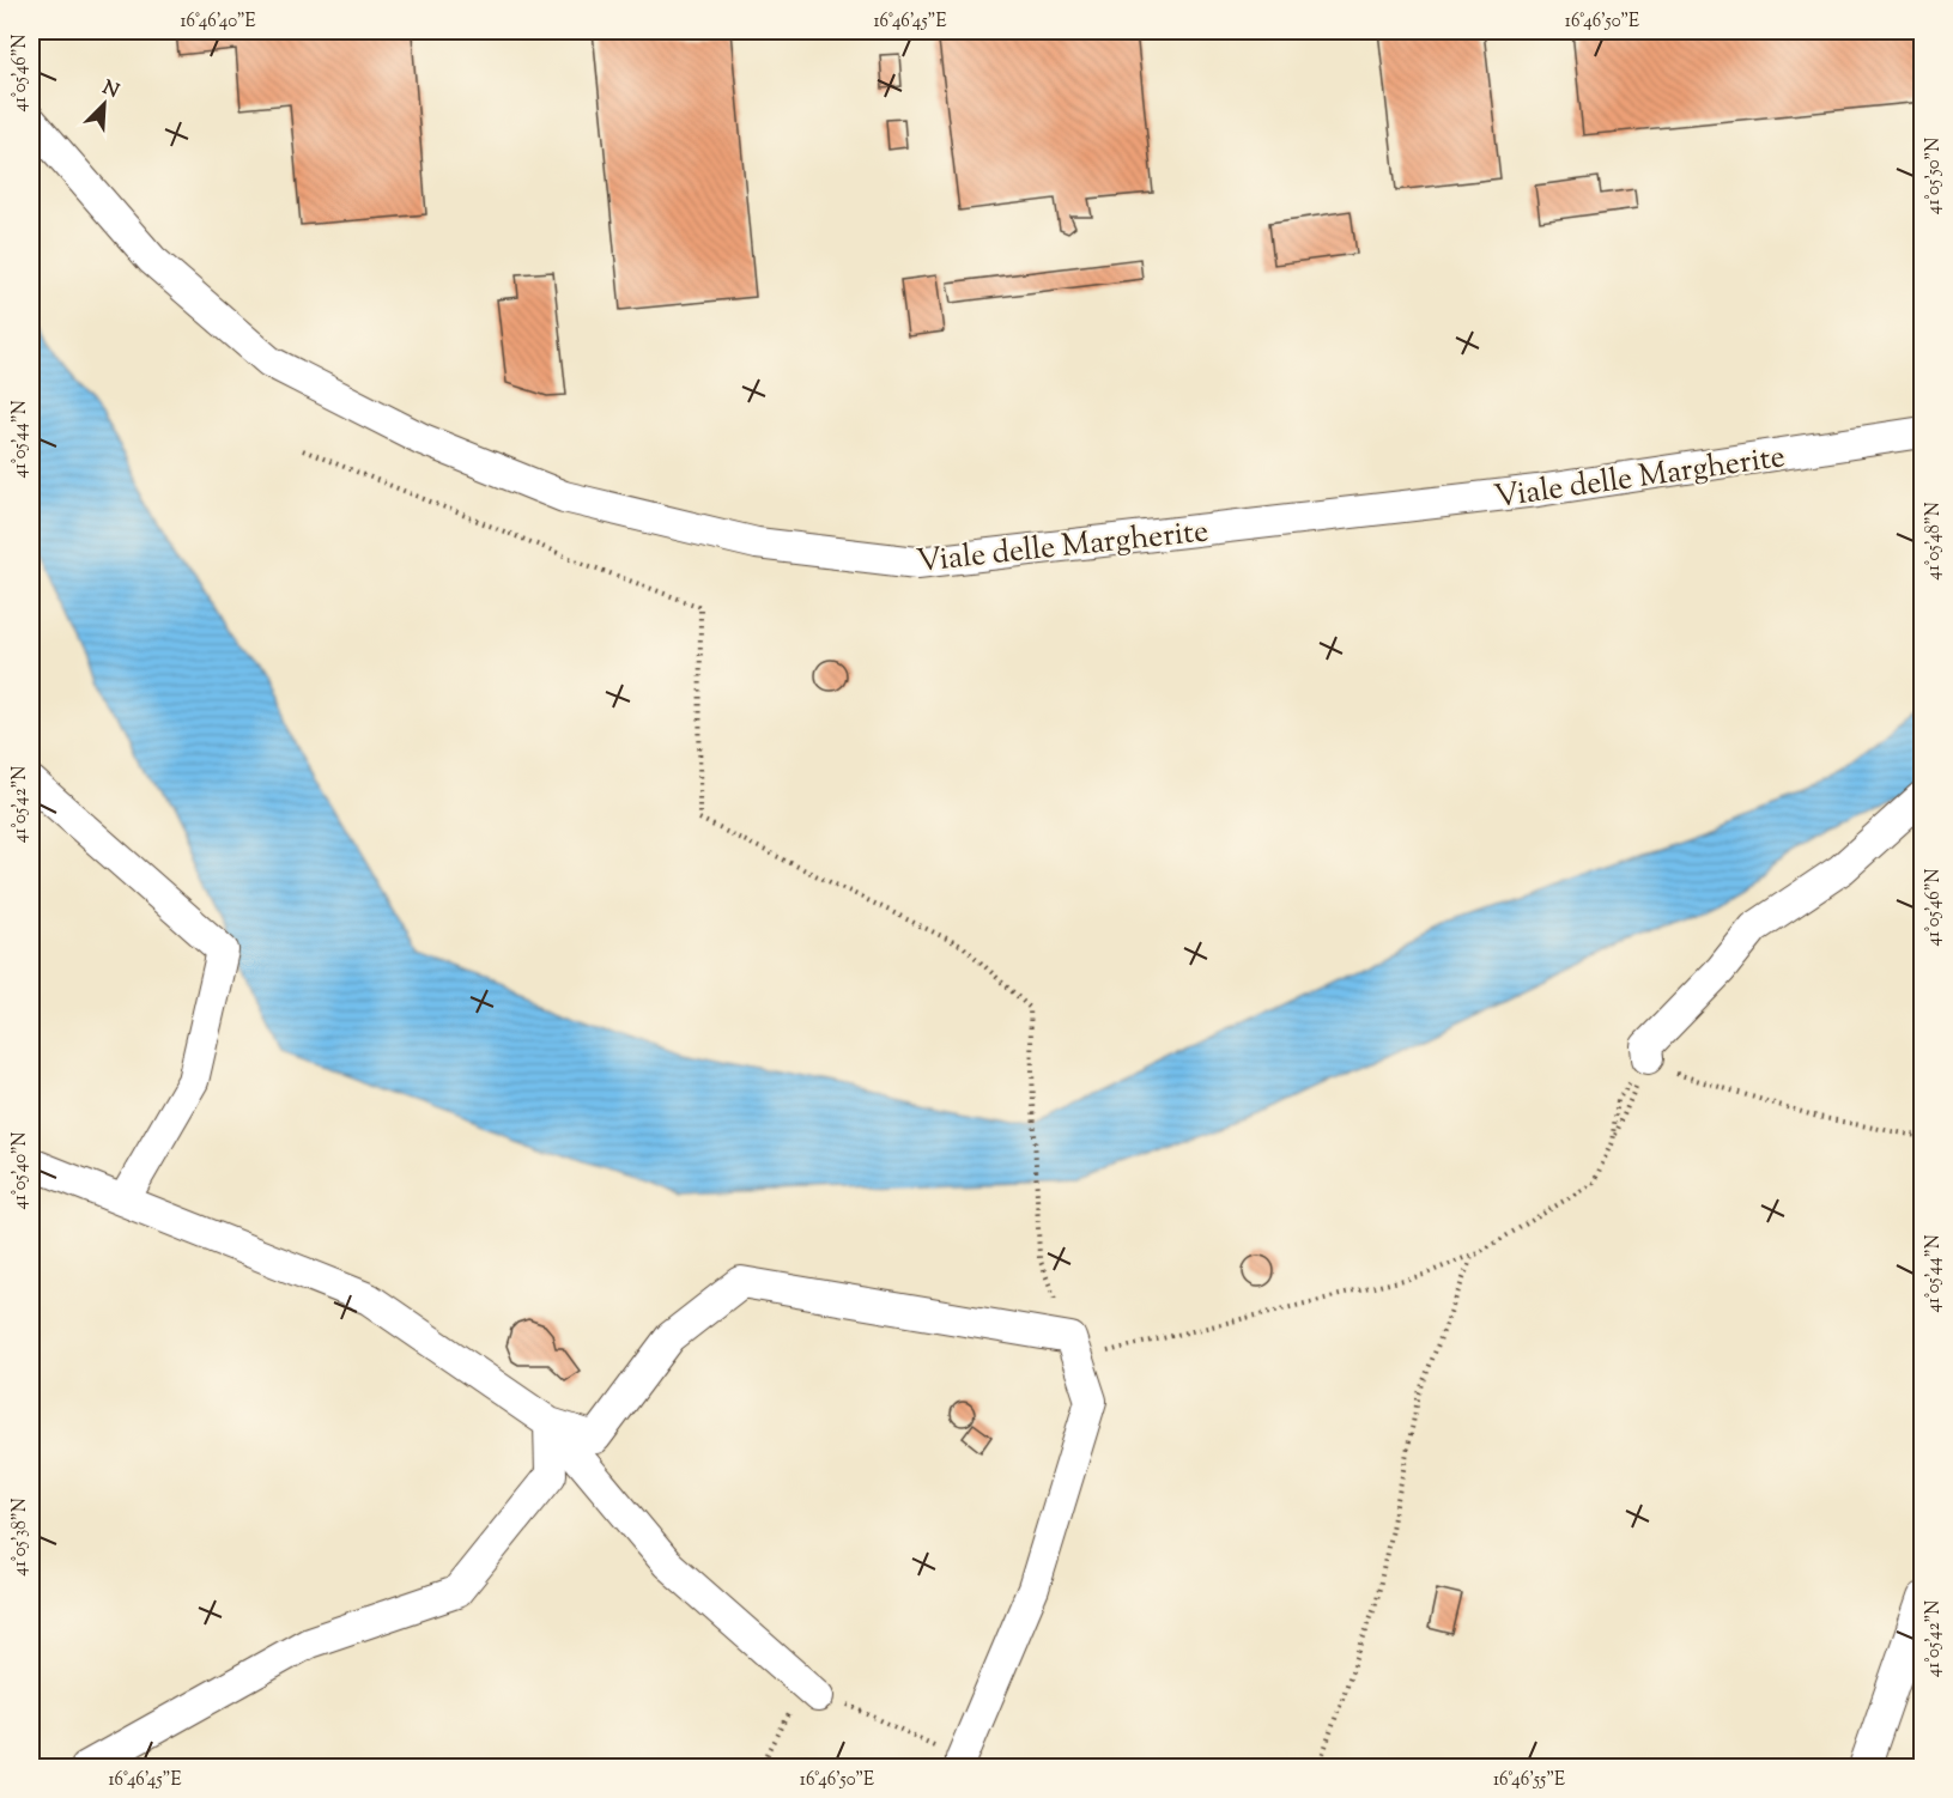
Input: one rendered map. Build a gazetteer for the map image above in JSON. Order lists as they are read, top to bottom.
{
  "streets": {
    "street": ["Viale delle Margherite"]
  },
  "north": "top right",
  "coordinates": [
    "16°46'40\"E",
    "16°46'45\"E",
    "16°46'50\"E",
    "41°05'46\"N",
    "41°05'50\"N",
    "41°05'44\"N",
    "41°05'48\"N",
    "41°05'42\"N",
    "41°05'40\"N",
    "41°05'38\"N",
    "16°46'55\"E"
  ]
}
